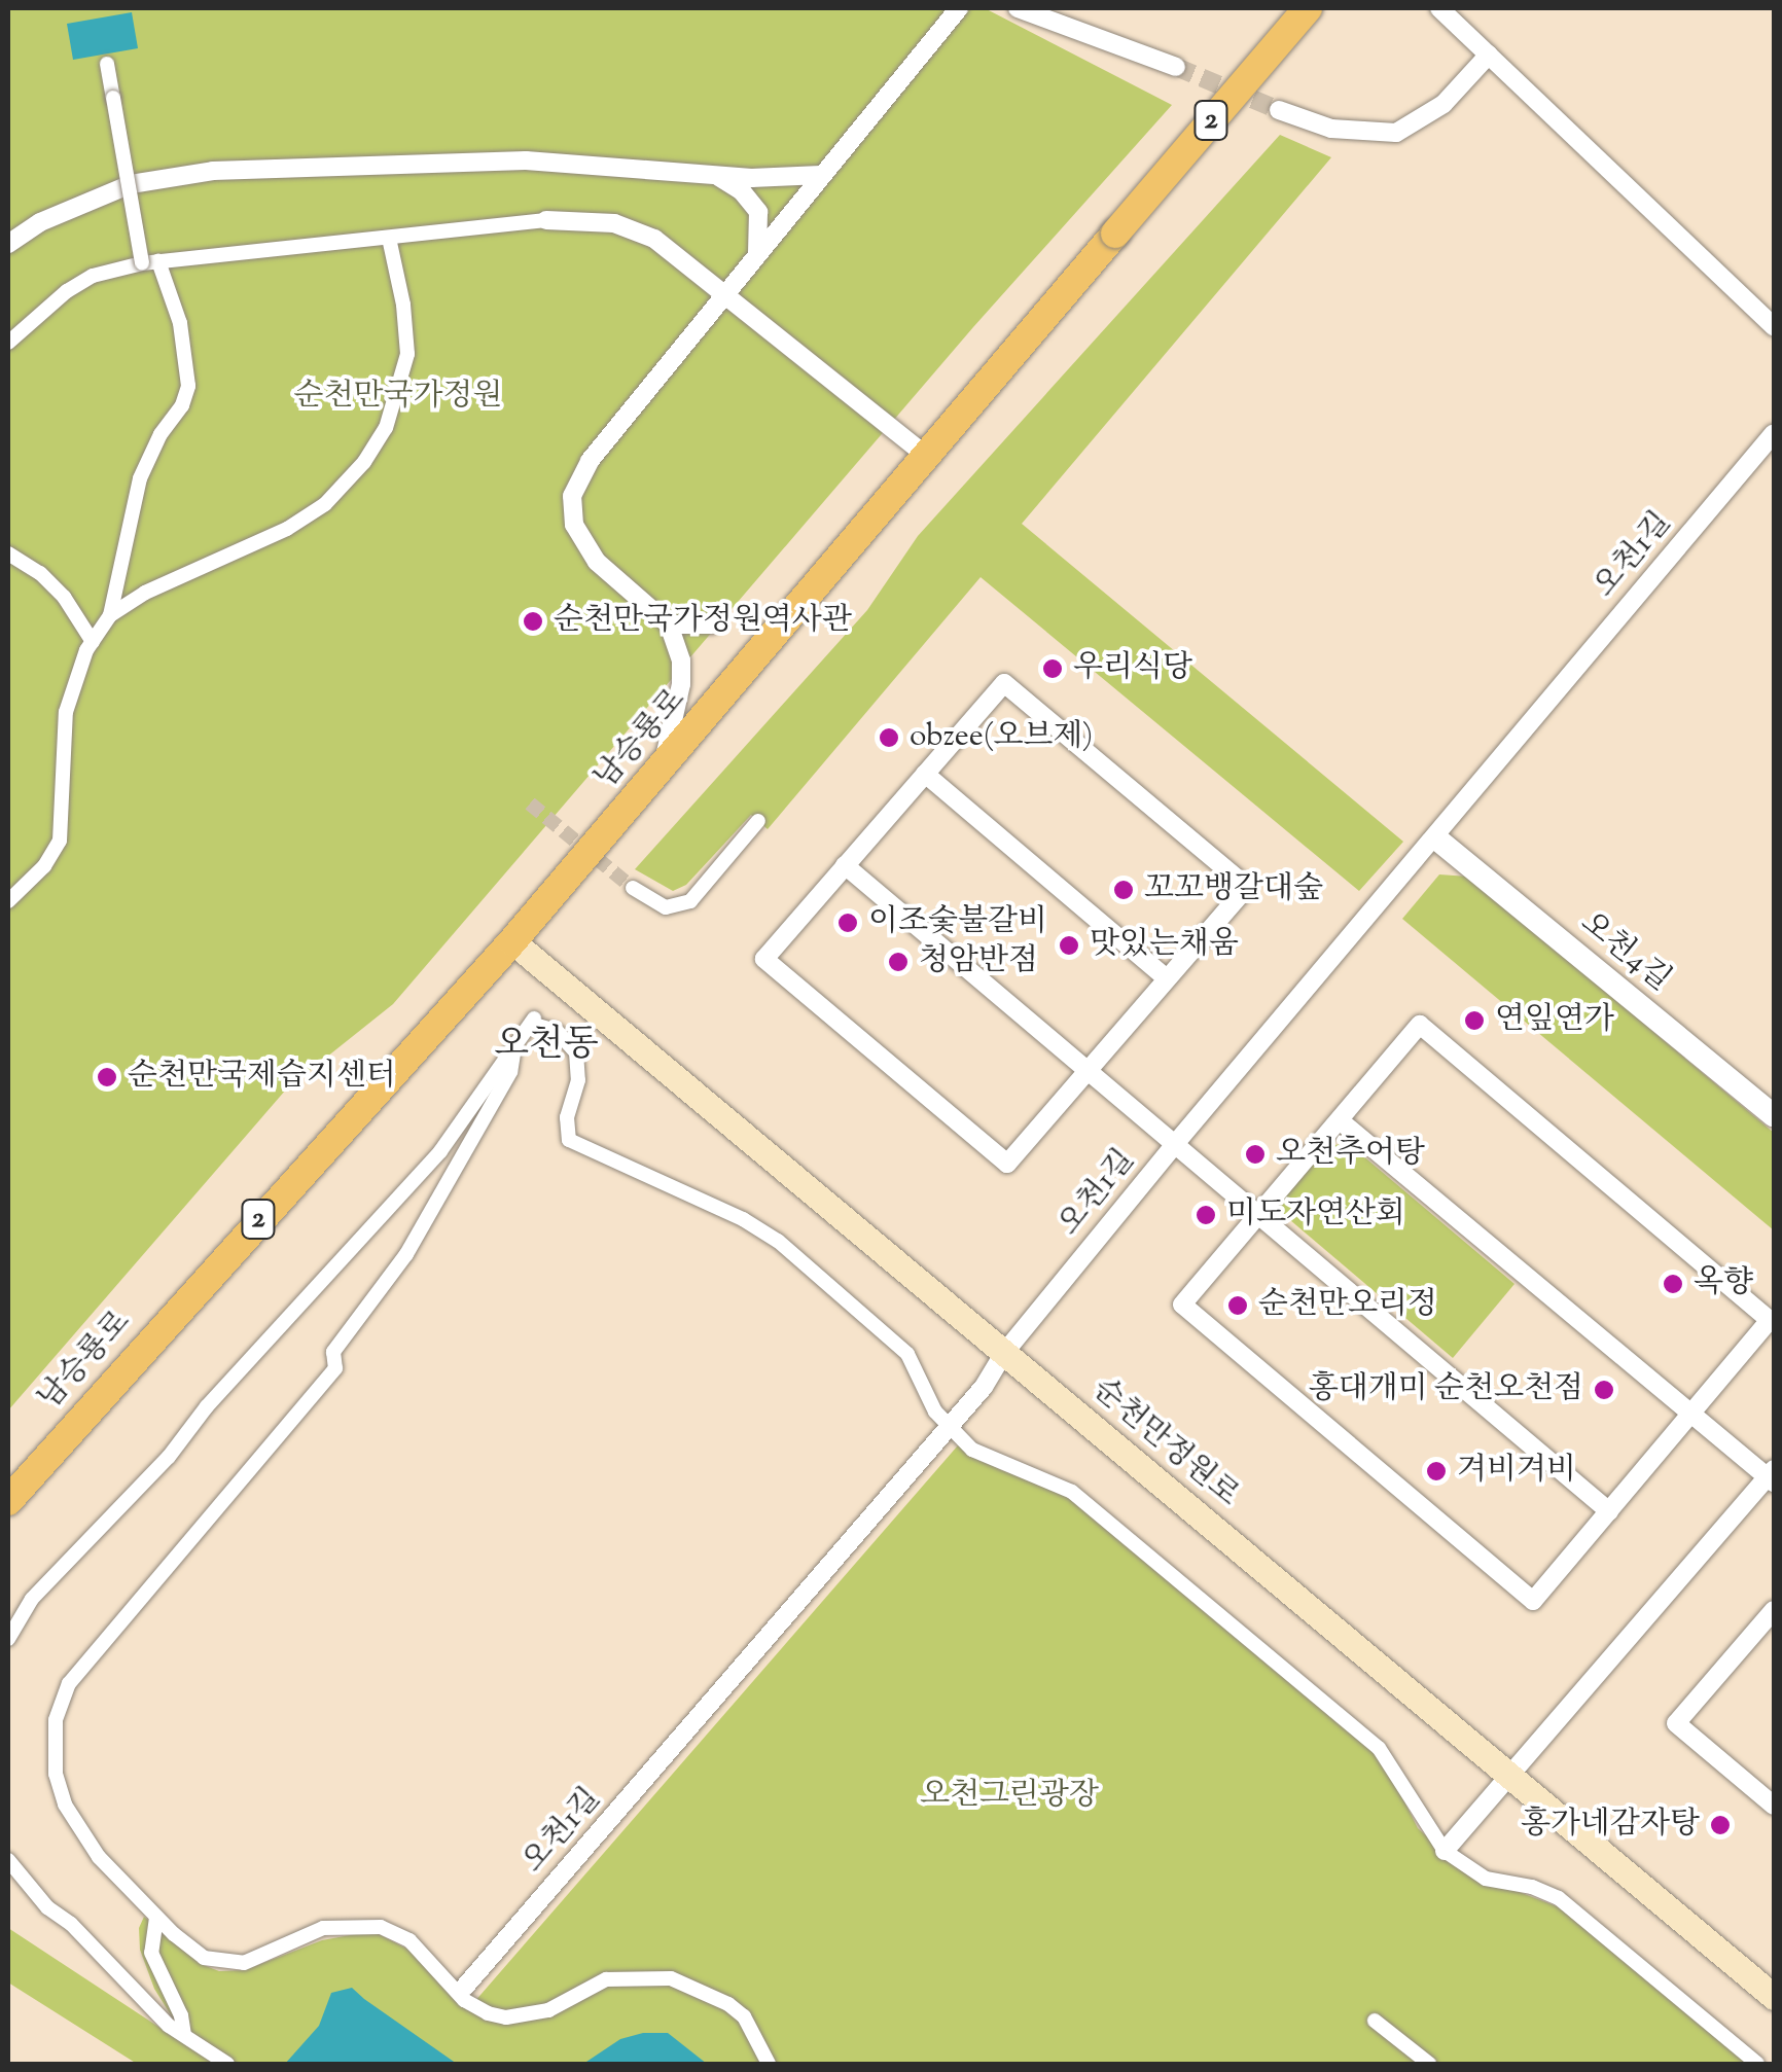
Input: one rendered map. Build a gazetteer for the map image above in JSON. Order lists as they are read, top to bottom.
{
  "streets": {
    "main road": ["2", "남승룡로", "순천만정원로"],
    "street": ["오천1길", "오천4길"]
  },
  "crossings": [
    ["오천1길", "오천4길"],
    ["오천1길", "순천만정원로"],
    ["남승룡로", "순천만정원로"]
  ],
  "districts": ["오천동"],
  "parks": ["순천만국가정원", "오천그린광장"],
  "places": [
    "순천만국가정원역사관",
    "우리식당",
    "obzee(오브제)",
    "꼬꼬뱅갈대숲",
    "이조숯불갈비",
    "맛있는채움",
    "청암반점",
    "연잎연가",
    "순천만국제습지센터",
    "오천추어탕",
    "미도자연산회",
    "옥향",
    "순천만오리정",
    "홍대개미 순천오천점",
    "겨비겨비",
    "홍가네감자탕"
  ]
}
